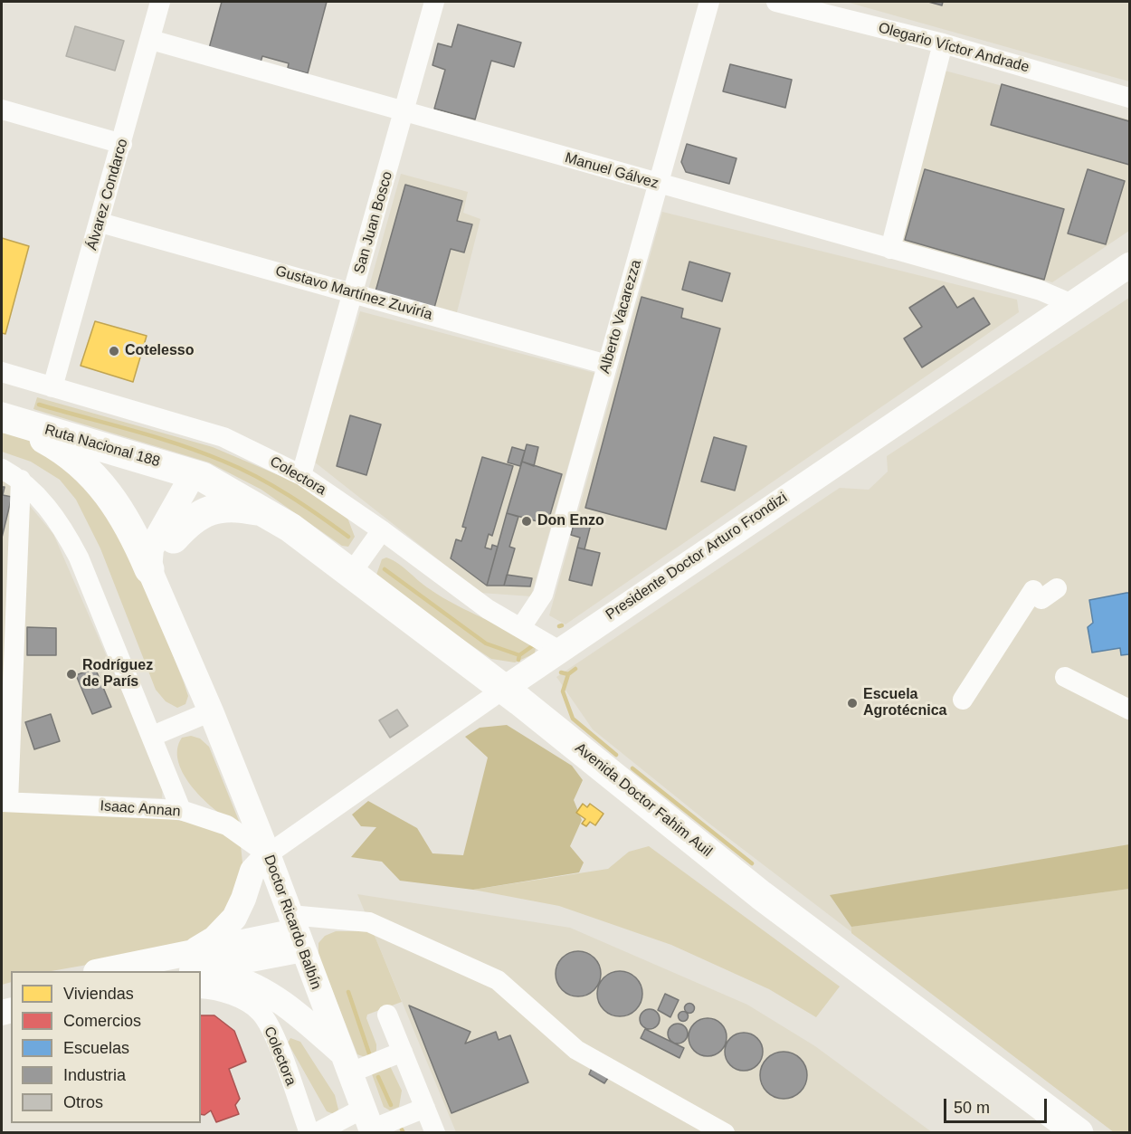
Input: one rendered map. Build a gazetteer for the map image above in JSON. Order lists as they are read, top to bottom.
{
  "streets": {
    "highway": ["Ruta Nacional 188", "Avenida Doctor Fahim Auil"],
    "main road": ["Presidente Doctor Arturo Frondizi", "Doctor Ricardo Balbín"],
    "street": [
      "Olegario Víctor Andrade",
      "Manuel Gálvez",
      "Álvarez Condarco",
      "San Juan Bosco",
      "Gustavo Martínez Zuviría",
      "Alberto Vacarezza",
      "Colectora",
      "Isaac Annan"
    ]
  },
  "crossings": [
    ["Manuel Gálvez", "Álvarez Condarco"],
    ["Manuel Gálvez", "San Juan Bosco"],
    ["Manuel Gálvez", "Alberto Vacarezza"],
    ["Manuel Gálvez", "Presidente Doctor Arturo Frondizi"],
    ["Álvarez Condarco", "Gustavo Martínez Zuviría"],
    ["Álvarez Condarco", "Colectora"],
    ["San Juan Bosco", "Gustavo Martínez Zuviría"],
    ["San Juan Bosco", "Colectora"],
    ["Gustavo Martínez Zuviría", "Alberto Vacarezza"],
    ["Alberto Vacarezza", "Colectora"],
    ["Ruta Nacional 188", "Avenida Doctor Fahim Auil"],
    ["Ruta Nacional 188", "Doctor Ricardo Balbín"],
    ["Colectora", "Presidente Doctor Arturo Frondizi"],
    ["Presidente Doctor Arturo Frondizi", "Avenida Doctor Fahim Auil"],
    ["Presidente Doctor Arturo Frondizi", "Isaac Annan"],
    ["Presidente Doctor Arturo Frondizi", "Doctor Ricardo Balbín"],
    ["Avenida Doctor Fahim Auil", "Doctor Ricardo Balbín"],
    ["Isaac Annan", "Doctor Ricardo Balbín"]
  ],
  "places": [
    "Cotelesso",
    "Don Enzo",
    "Rodríguez de París",
    "Escuela Agrotécnica"
  ],
  "legend": [
    "Viviendas",
    "Comercios",
    "Escuelas",
    "Industria",
    "Otros"
  ],
  "scale_bar": "50 m"
}
